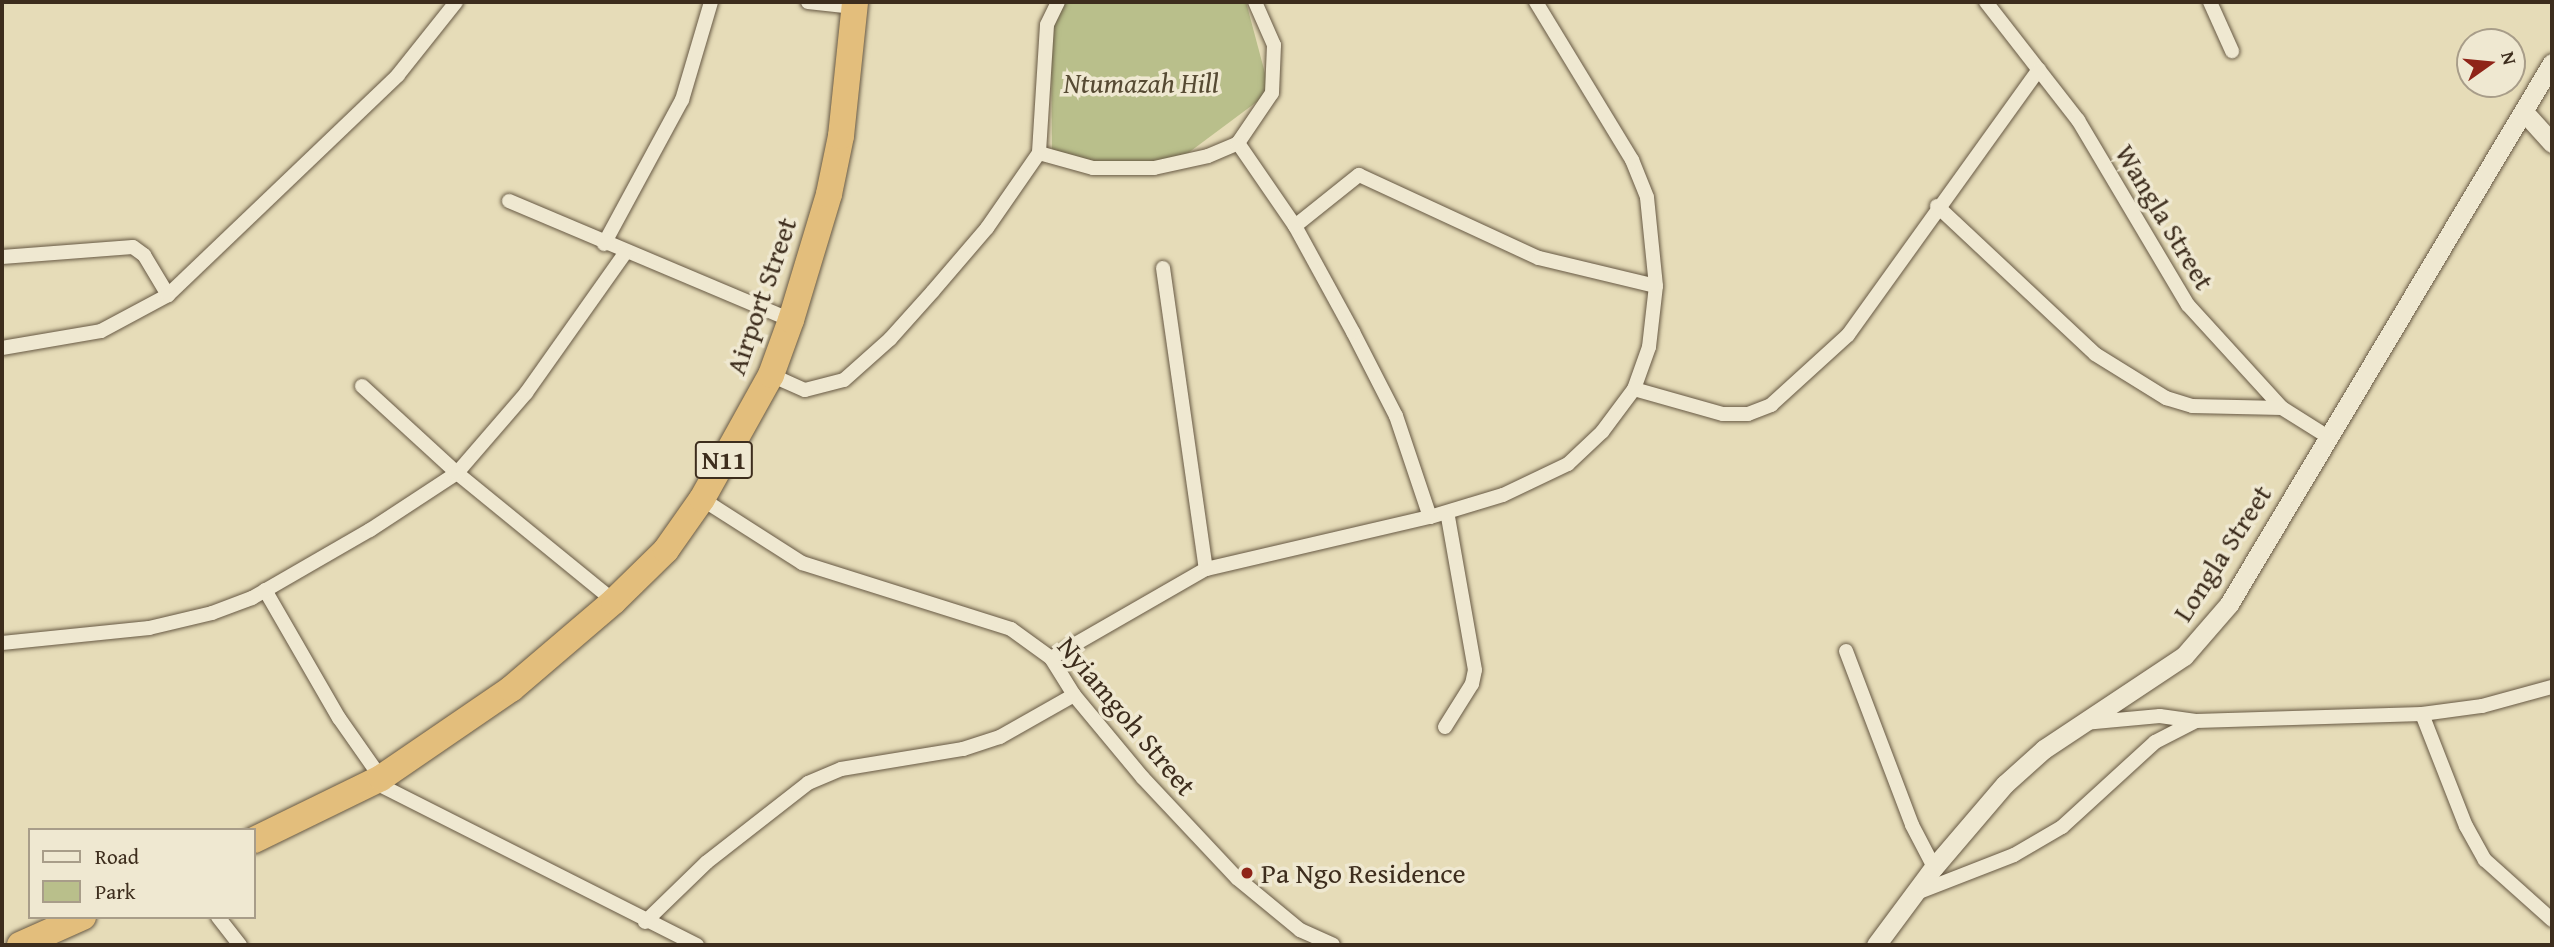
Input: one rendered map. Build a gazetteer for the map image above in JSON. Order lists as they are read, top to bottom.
{
  "streets": {
    "highway": ["Airport Street", "N11"],
    "main road": ["Longla Street"],
    "street": ["Wangla Street", "Nyiamgoh Street"]
  },
  "crossings": [
    ["Wangla Street", "Longla Street"],
    ["Airport Street", "N11"],
    ["Airport Street", "Nyiamgoh Street"]
  ],
  "parks": ["Ntumazah Hill"],
  "places": ["Pa Ngo Residence"],
  "legend": ["Road", "Park"],
  "north": "right"
}
